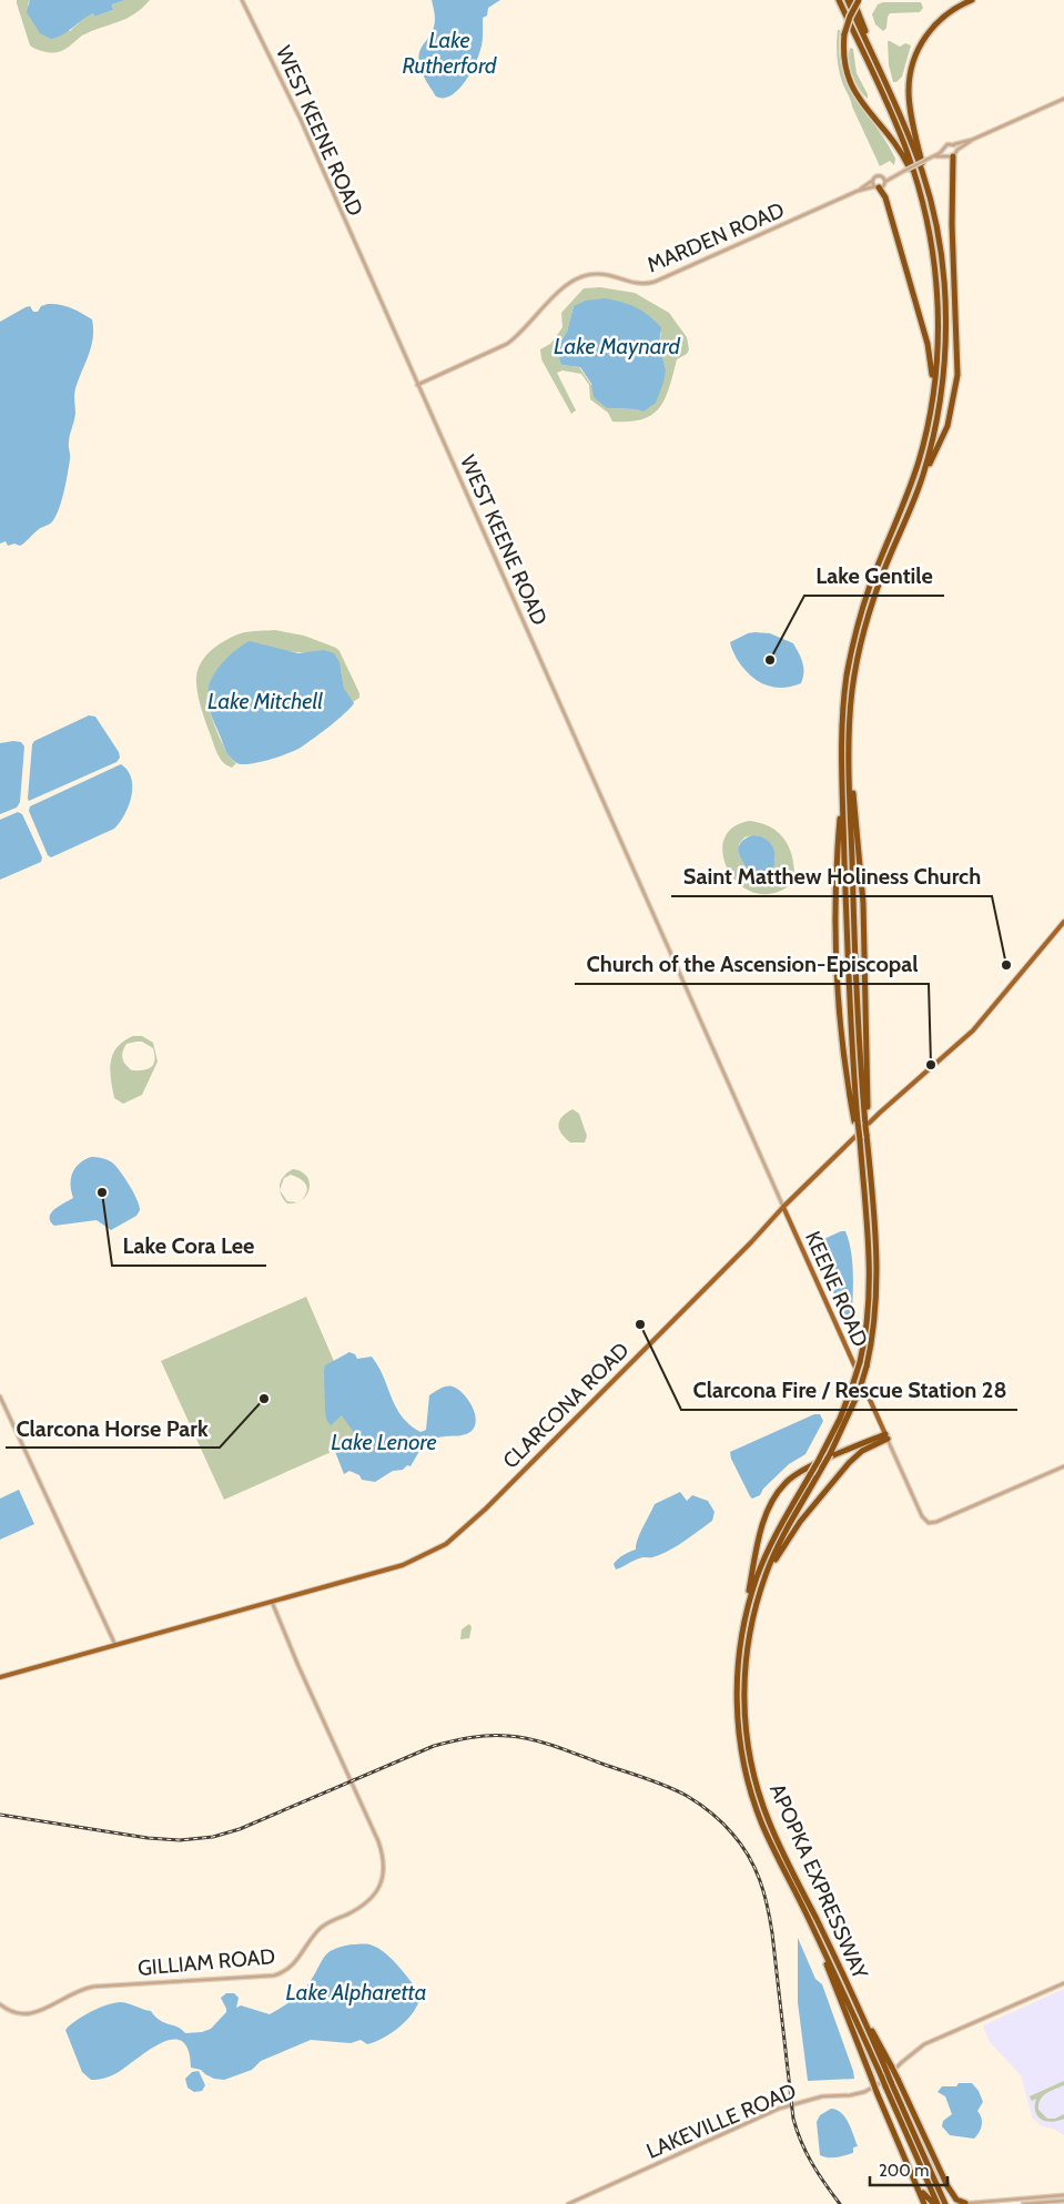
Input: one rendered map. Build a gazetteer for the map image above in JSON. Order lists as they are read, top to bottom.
{
  "streets": {
    "highway": ["APOPKA EXPRESSWAY"],
    "main road": ["KEENE ROAD", "CLARCONA ROAD"],
    "street": [
      "WEST KEENE ROAD",
      "MARDEN ROAD",
      "GILLIAM ROAD",
      "LAKEVILLE ROAD"
    ]
  },
  "crossings": [
    ["WEST KEENE ROAD", "MARDEN ROAD"],
    ["WEST KEENE ROAD", "KEENE ROAD"],
    ["KEENE ROAD", "CLARCONA ROAD"],
    ["CLARCONA ROAD", "GILLIAM ROAD"]
  ],
  "water": [
    "Lake Rutherford",
    "Lake Maynard",
    "Lake Mitchell",
    "Lake Lenore",
    "Lake Alpharetta"
  ],
  "places": [
    "Lake Gentile",
    "Saint Matthew Holiness Church",
    "Church of the Ascension-Episcopal",
    "Lake Cora Lee",
    "Clarcona Fire / Rescue Station 28",
    "Clarcona Horse Park"
  ],
  "scale_bar": "200 m"
}
